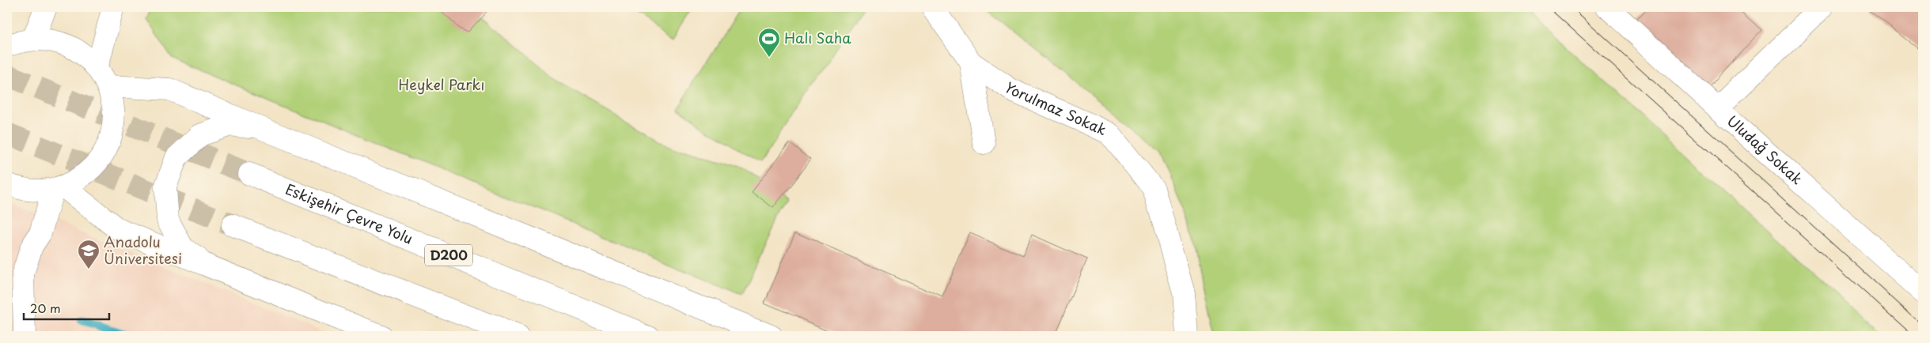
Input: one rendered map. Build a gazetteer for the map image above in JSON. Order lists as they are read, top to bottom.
{
  "streets": {
    "main road": [
      "Yorulmaz Sokak",
      "Uludağ Sokak",
      "Eskişehir Çevre Yolu",
      "D200"
    ]
  },
  "parks": ["Heykel Parkı"],
  "places": {
    "sports": ["Halı Saha"],
    "school or university": ["Anadolu Üniversitesi"]
  },
  "scale_bar": "20 m"
}
